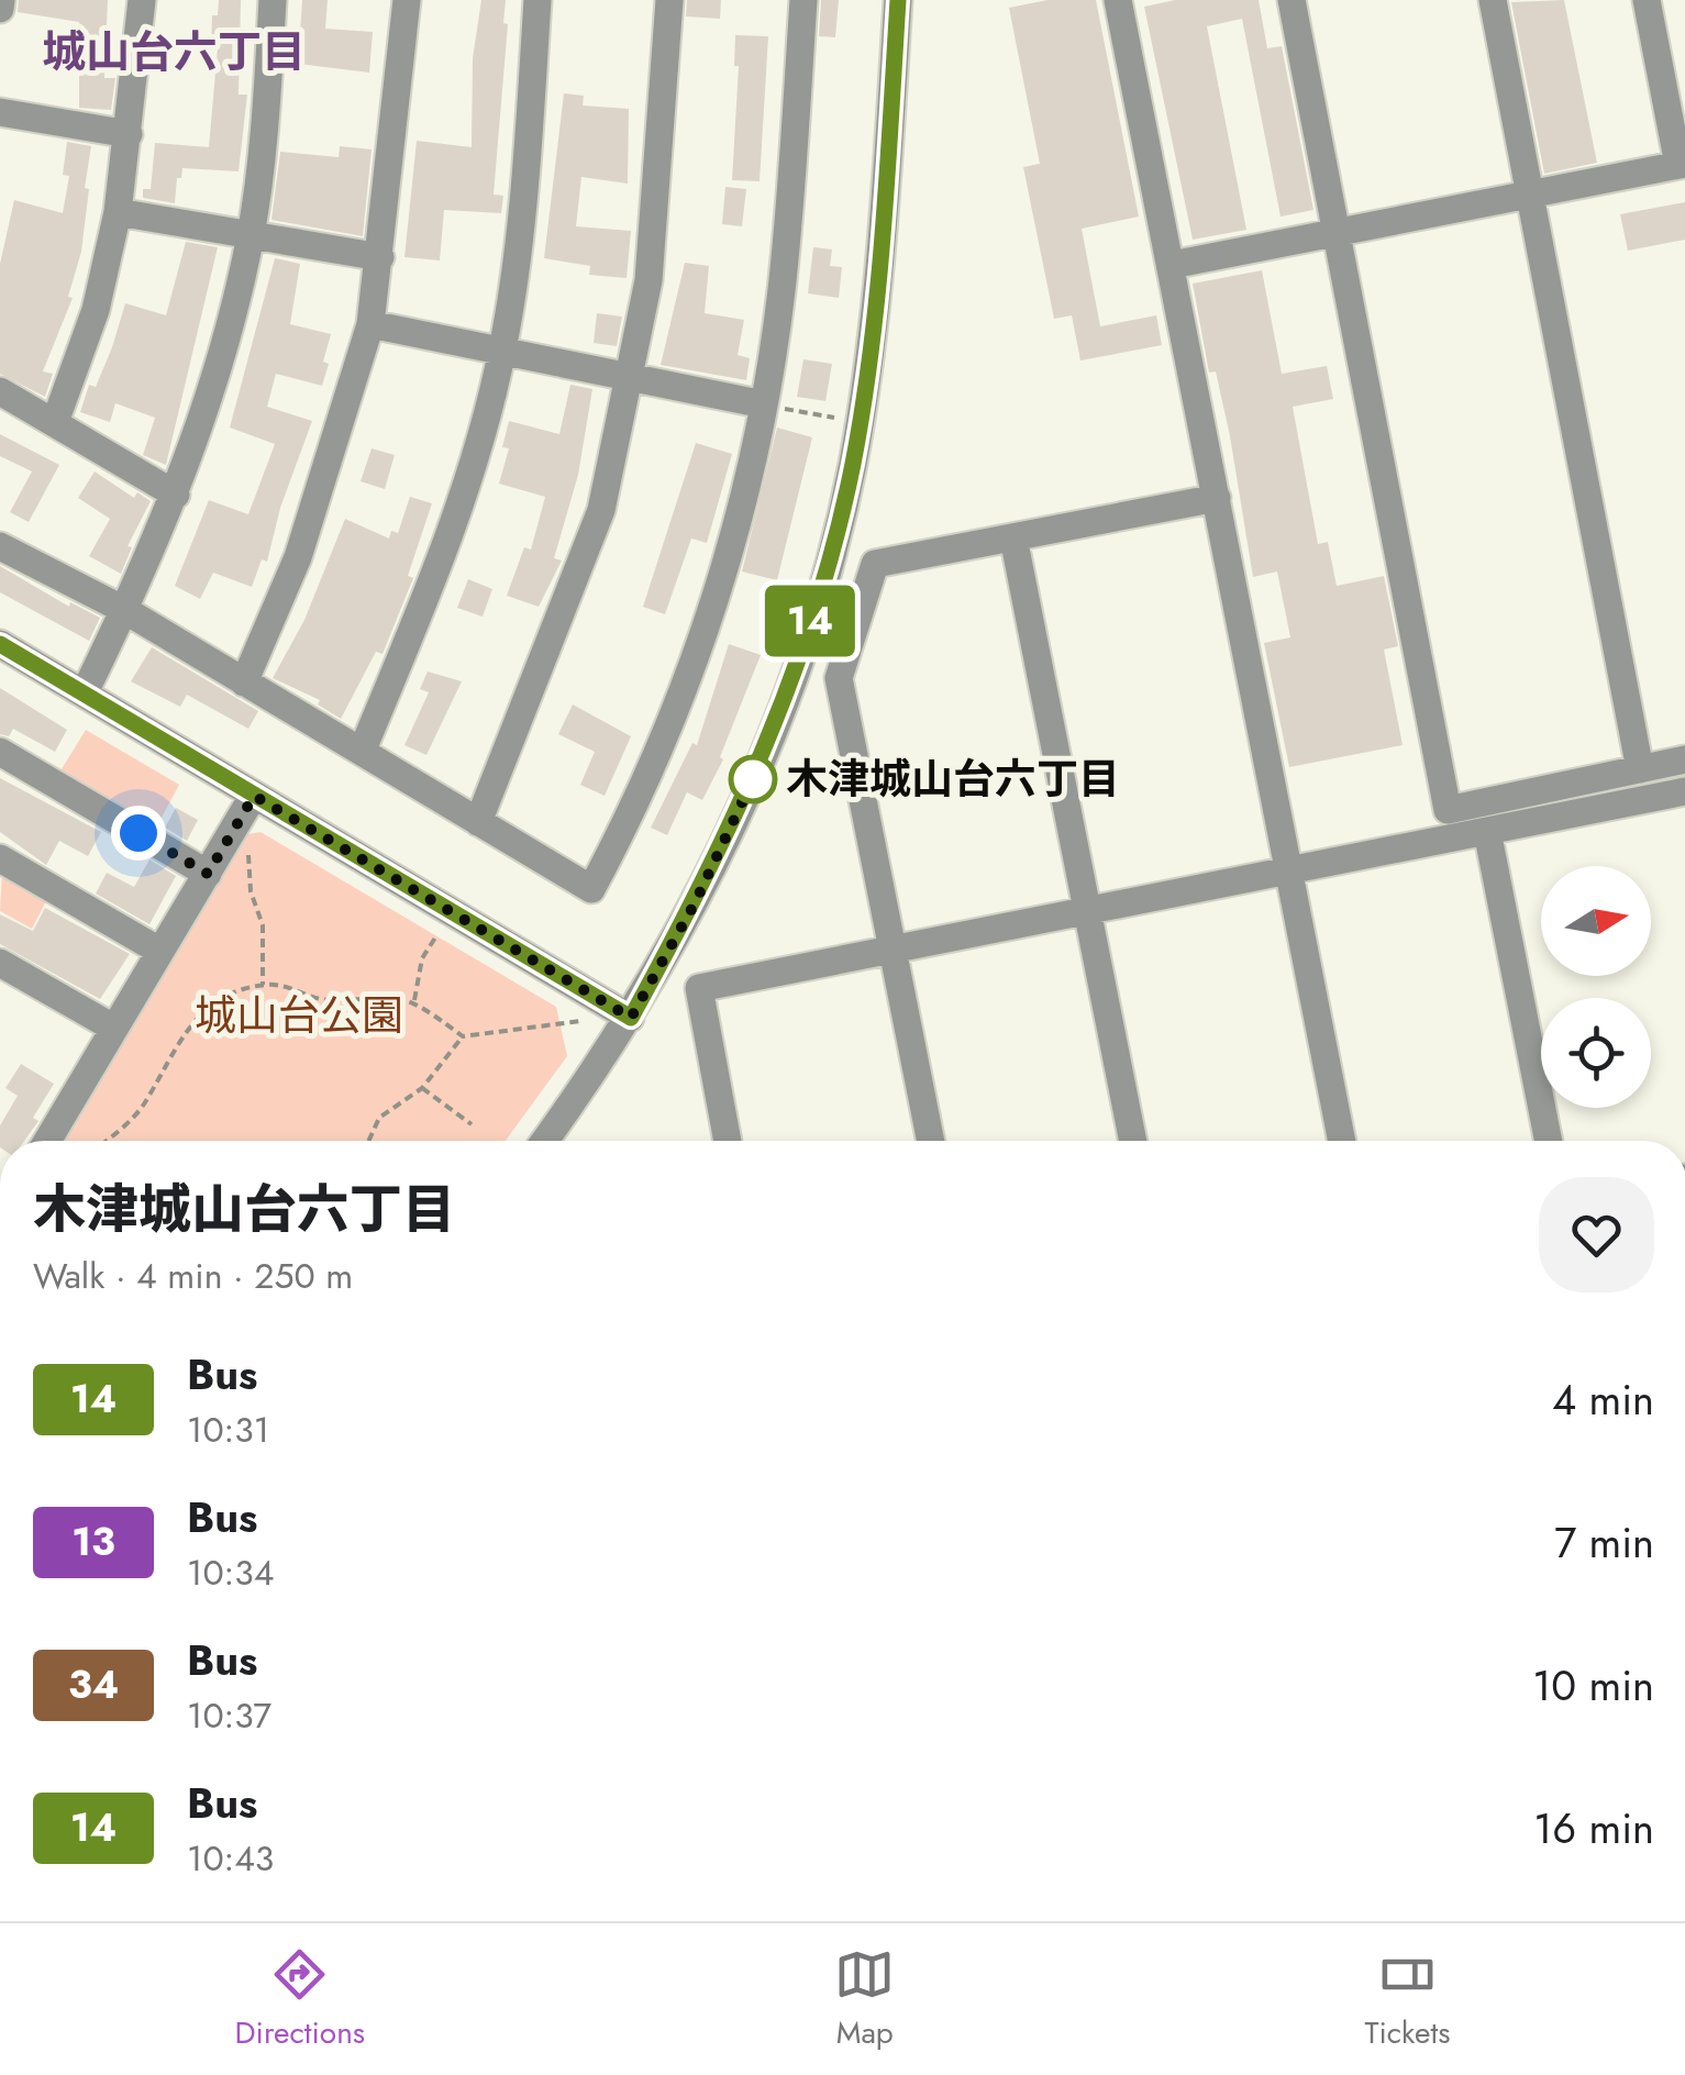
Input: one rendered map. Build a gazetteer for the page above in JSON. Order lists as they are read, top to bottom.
{
  "districts": ["城山台六丁目"],
  "parks": ["城山台公園"],
  "places": ["木津城山台六丁目"],
  "lines": ["bus line 14"],
  "north": "right",
  "page": {
    "on_map": "14",
    "heading": ["木津城山台六丁目", "Walk · 4 min · 250 m"],
    "list": [
      {
        "mark": "14",
        "name": "Bus",
        "note": "10:31",
        "value": "4 min"
      },
      {
        "mark": "13",
        "name": "Bus",
        "note": "10:34",
        "value": "7 min"
      },
      {
        "mark": "34",
        "name": "Bus",
        "note": "10:37",
        "value": "10 min"
      },
      {
        "mark": "14",
        "name": "Bus",
        "note": "10:43",
        "value": "16 min"
      }
    ],
    "tabs": ["Directions", "Map", "Tickets"]
  }
}
